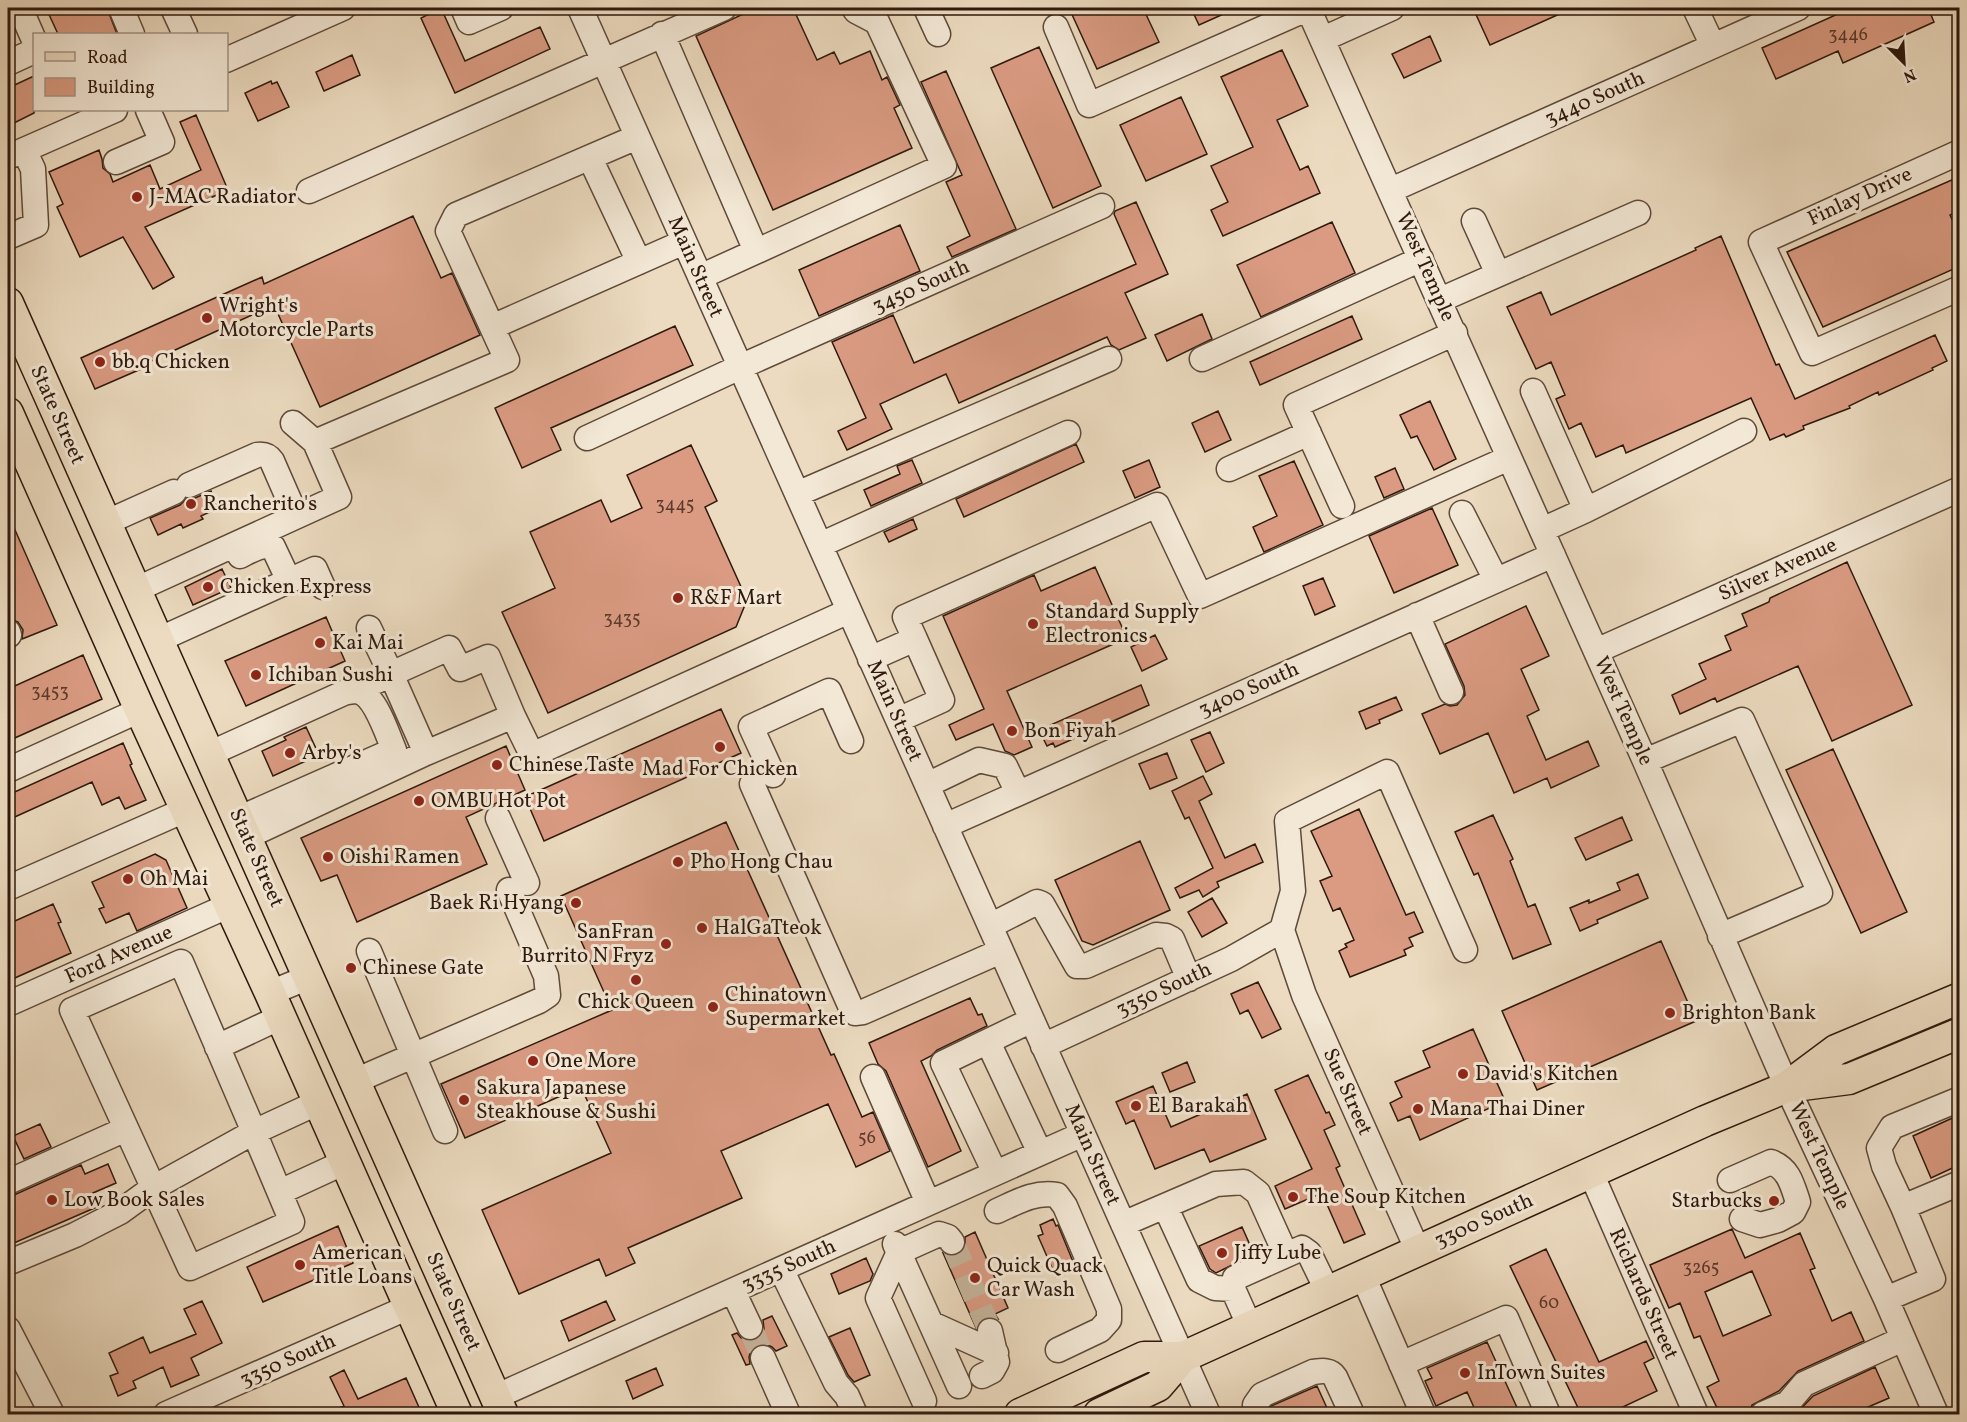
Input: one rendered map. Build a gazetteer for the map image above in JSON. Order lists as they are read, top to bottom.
{
  "streets": {
    "main road": ["State Street", "3300 South"],
    "street": [
      "3440 South",
      "Finlay Drive",
      "Main Street",
      "West Temple",
      "3450 South",
      "Silver Avenue",
      "3400 South",
      "Ford Avenue",
      "3350 South",
      "Sue Street",
      "3335 South",
      "Richards Street"
    ]
  },
  "crossings": [
    ["3440 South", "West Temple"],
    ["Main Street", "3450 South"],
    ["Main Street", "3400 South"],
    ["Main Street", "3350 South"],
    ["Main Street", "3300 South"],
    ["Main Street", "3335 South"],
    ["West Temple", "Silver Avenue"],
    ["West Temple", "3400 South"],
    ["West Temple", "3300 South"],
    ["State Street", "Ford Avenue"],
    ["State Street", "3350 South"],
    ["State Street", "3335 South"],
    ["3350 South", "Sue Street"],
    ["Sue Street", "3300 South"],
    ["3300 South", "Richards Street"]
  ],
  "places": [
    "J-MAC Radiator",
    "Wright's Motorcycle Parts",
    "bb.q Chicken",
    "Rancherito's",
    "Chicken Express",
    "R&F Mart",
    "Standard Supply Electronics",
    "Kai Mai",
    "Ichiban Sushi",
    "Bon Fiyah",
    "Mad For Chicken",
    "Arby's",
    "Chinese Taste",
    "OMBU Hot Pot",
    "Oishi Ramen",
    "Pho Hong Chau",
    "Oh Mai",
    "Baek Ri Hyang",
    "HalGaTteok",
    "SanFran Burrito N Fryz",
    "Chinese Gate",
    "Chick Queen",
    "Chinatown Supermarket",
    "Brighton Bank",
    "One More",
    "David's Kitchen",
    "Sakura Japanese Steakhouse & Sushi",
    "El Barakah",
    "Mana Thai Diner",
    "The Soup Kitchen",
    "Low Book Sales",
    "Starbucks",
    "Jiffy Lube",
    "American Title Loans",
    "Quick Quack Car Wash",
    "InTown Suites"
  ],
  "house_numbers": [
    "3446",
    "3445",
    "3435",
    "3453",
    "56",
    "3265",
    "60"
  ],
  "legend": ["Road", "Building"],
  "north": "bottom right"
}
